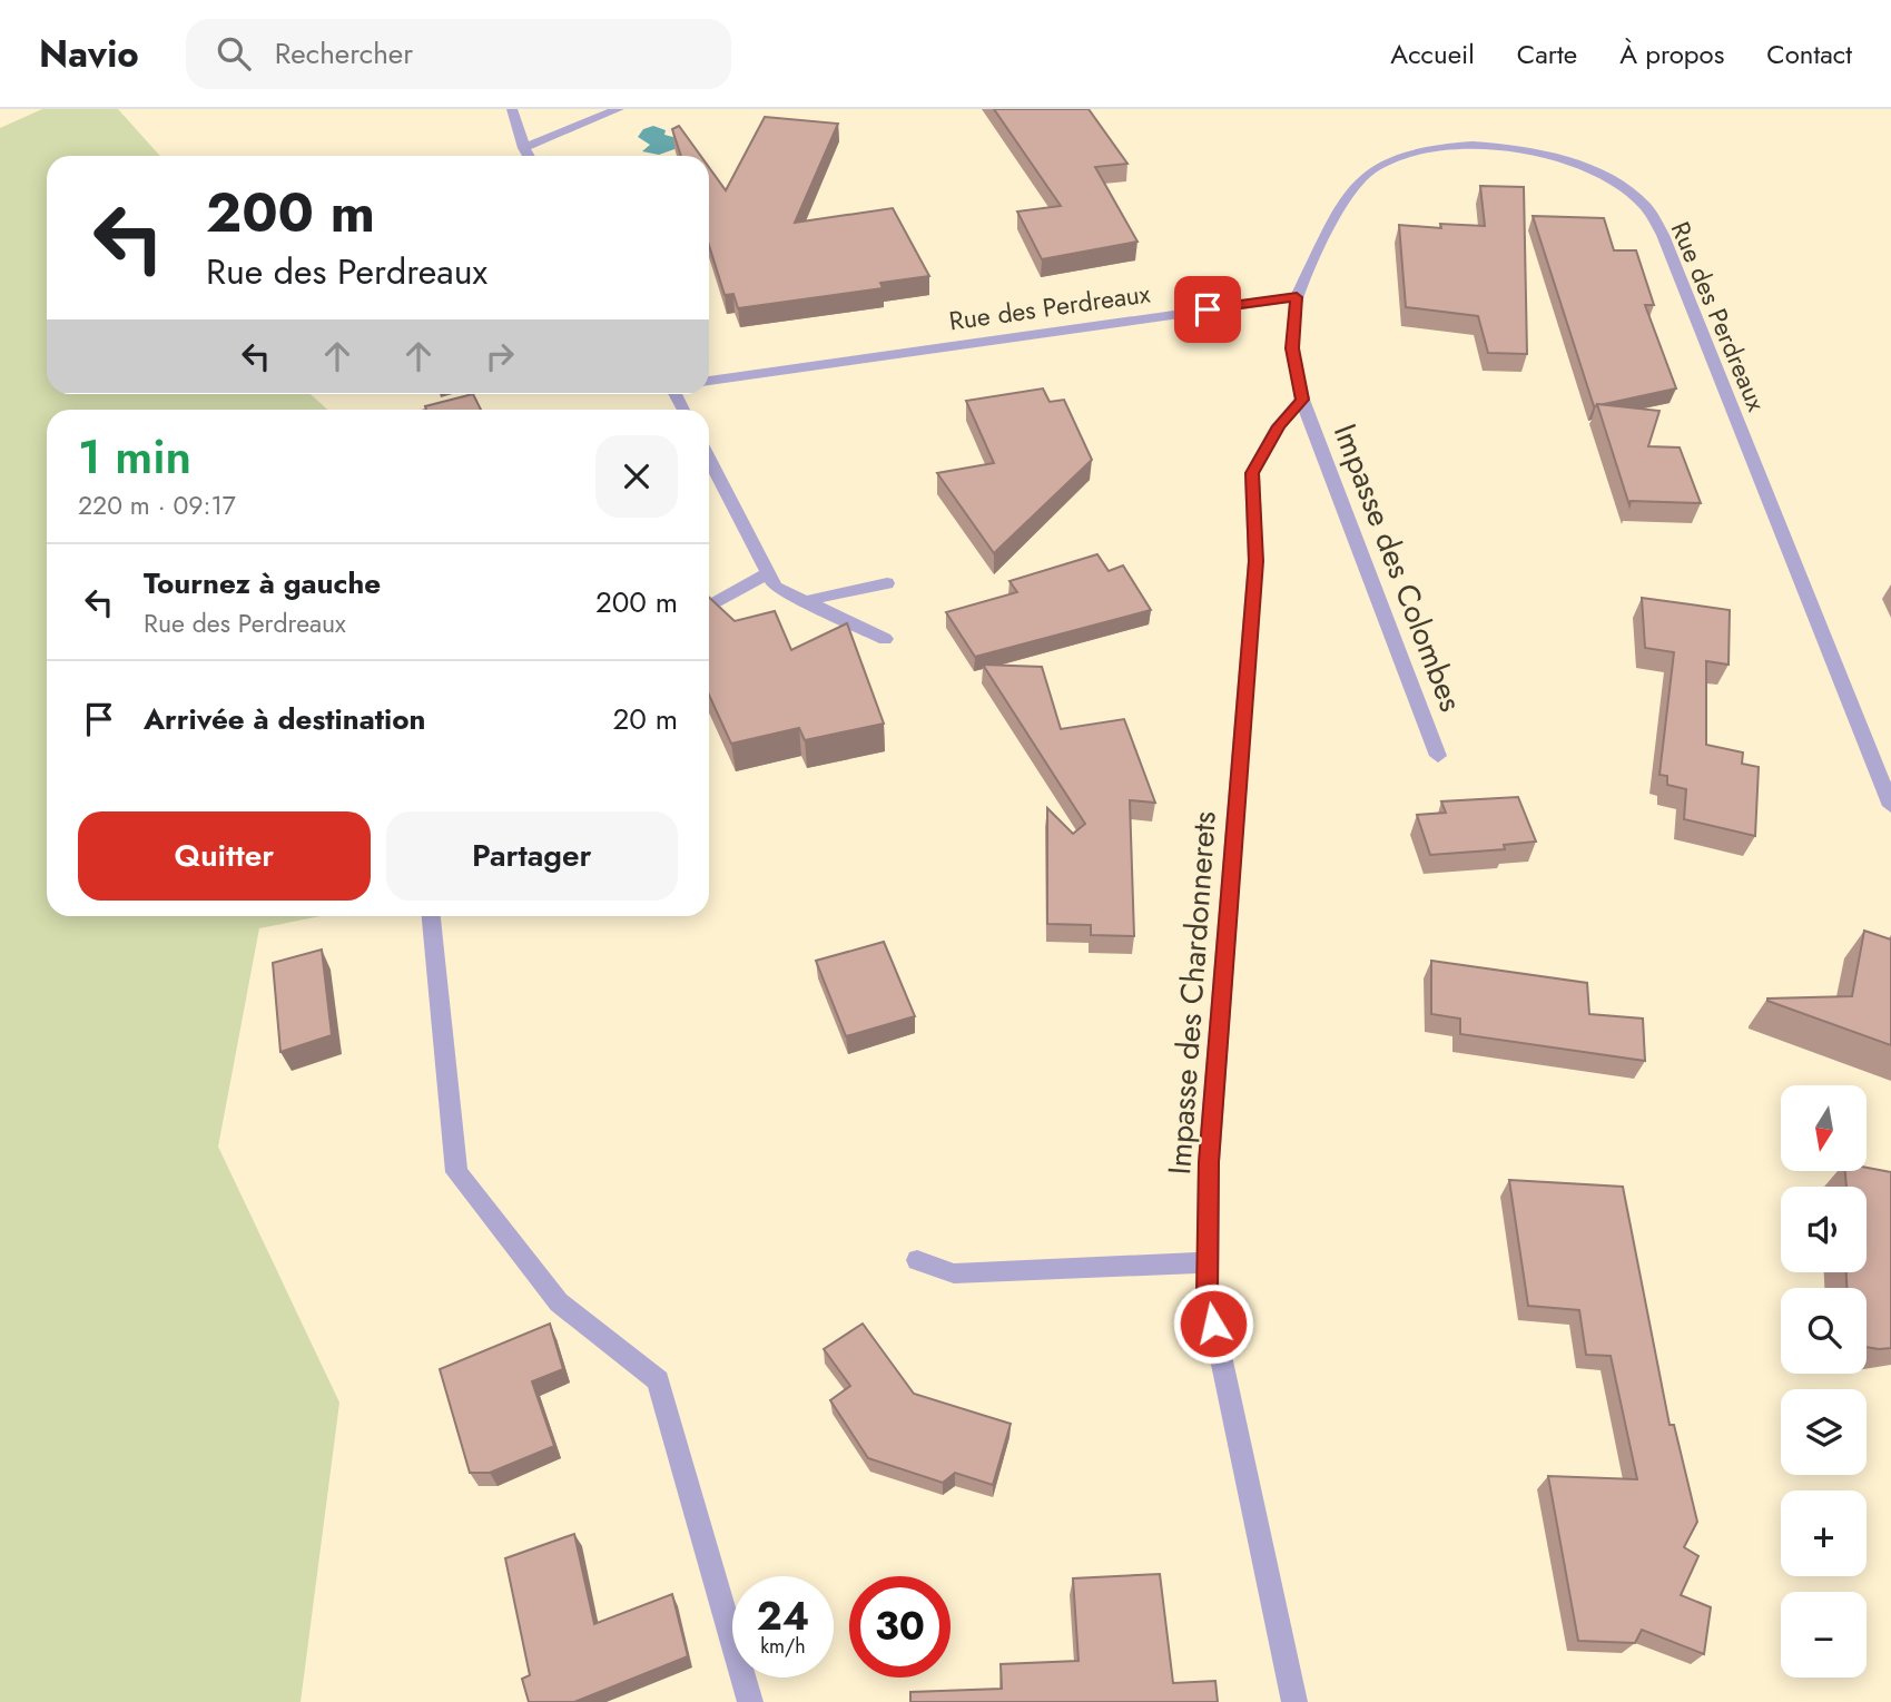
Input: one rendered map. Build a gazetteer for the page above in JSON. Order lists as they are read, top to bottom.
{
  "streets": {
    "street": ["Rue des Perdreaux", "Impasse des Colombes", "Impasse des Chardonnerets"]
  },
  "crossings": [
    ["Impasse des Colombes", "Impasse des Chardonnerets"]
  ],
  "north": "bottom",
  "page": {
    "header": "Navio",
    "search": "Rechercher",
    "nav": [
      "Accueil",
      "Carte",
      "À propos",
      "Contact"
    ],
    "turn": ["200 m", "Rue des Perdreaux"],
    "heading": ["1 min", "220 m · 09:17"],
    "list": [
      {
        "name": "Tournez à gauche",
        "note": "Rue des Perdreaux",
        "value": "200 m"
      },
      {
        "name": "Arrivée à destination",
        "value": "20 m"
      }
    ],
    "buttons": ["Quitter", "Partager"],
    "map_buttons": ["+", "−"],
    "speed": "24 km/h",
    "limit": "30"
  }
}
